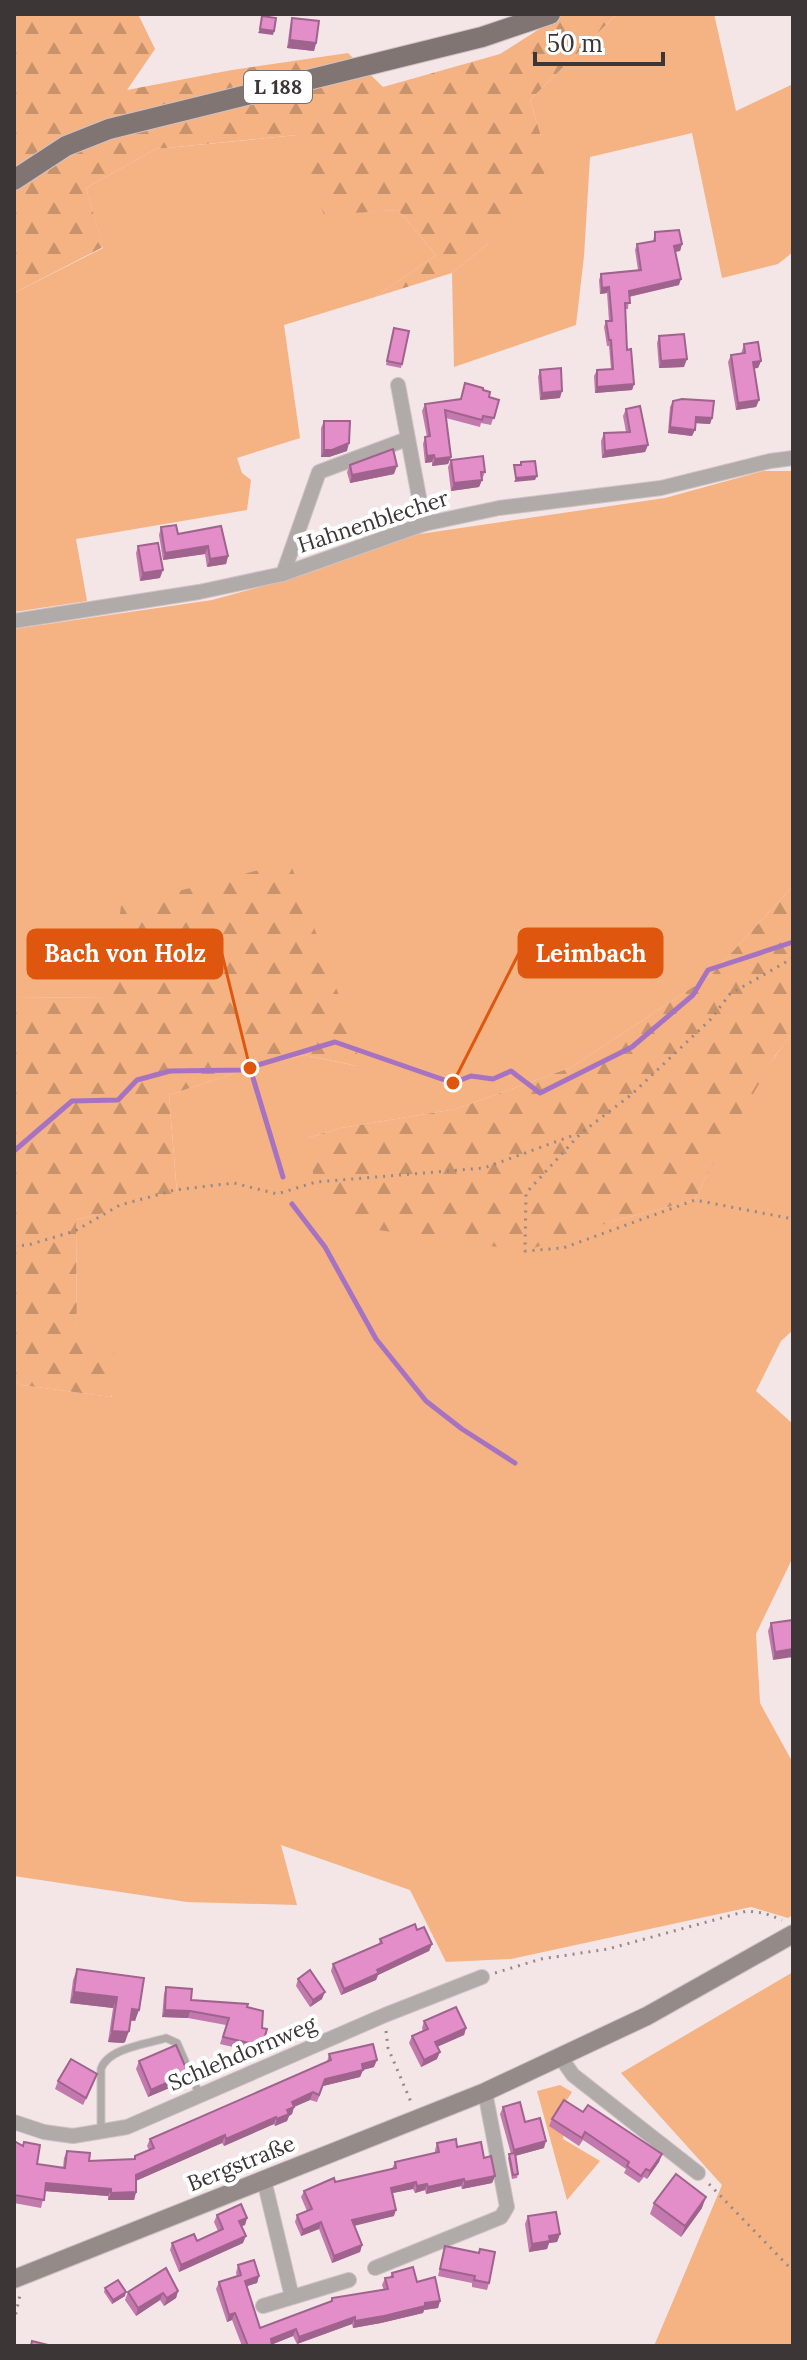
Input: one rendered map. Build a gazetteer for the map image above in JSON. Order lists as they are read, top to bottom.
{
  "streets": {
    "main road": ["L 188"],
    "street": ["Hahnenblecher", "Schlehdornweg", "Bergstraße"]
  },
  "places": ["Bach von Holz", "Leimbach"],
  "scale_bar": "50 m"
}
